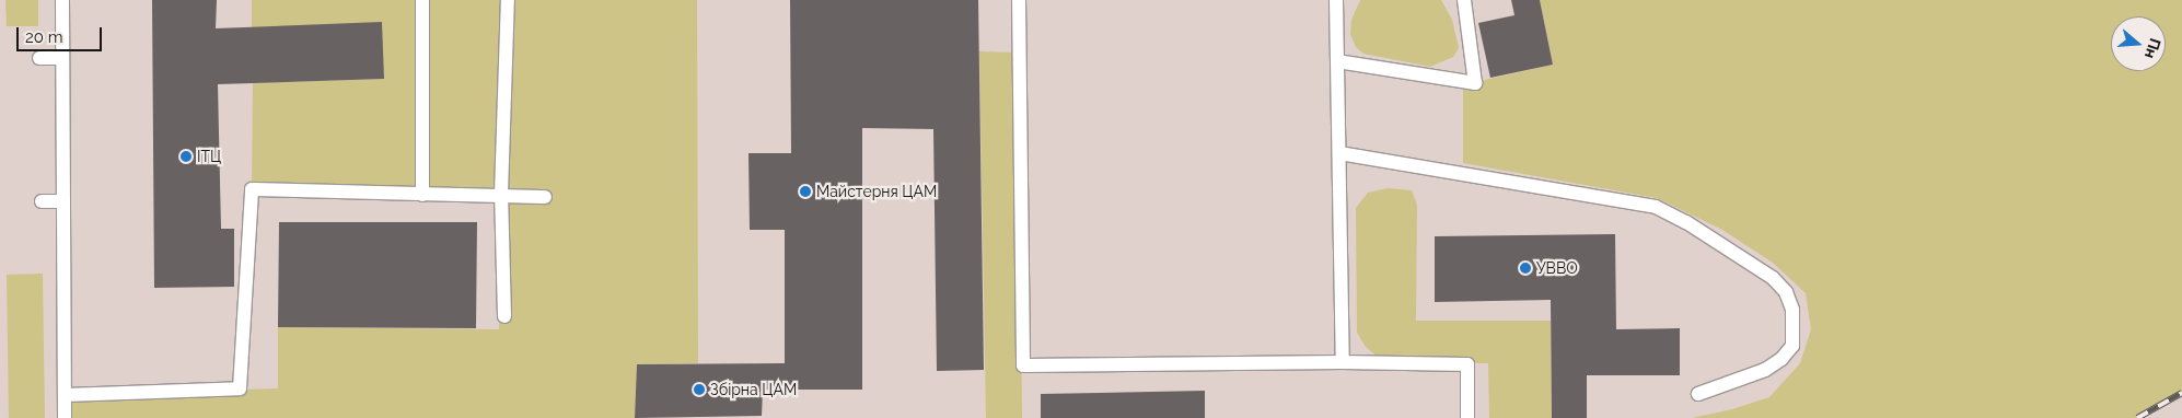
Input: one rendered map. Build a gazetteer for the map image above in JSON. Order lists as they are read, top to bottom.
{
  "places": [
    "ІТЦ",
    "Майстерня ЦАМ",
    "УВВО",
    "Збірна ЦАМ"
  ],
  "scale_bar": "20 m",
  "north": "right"
}
